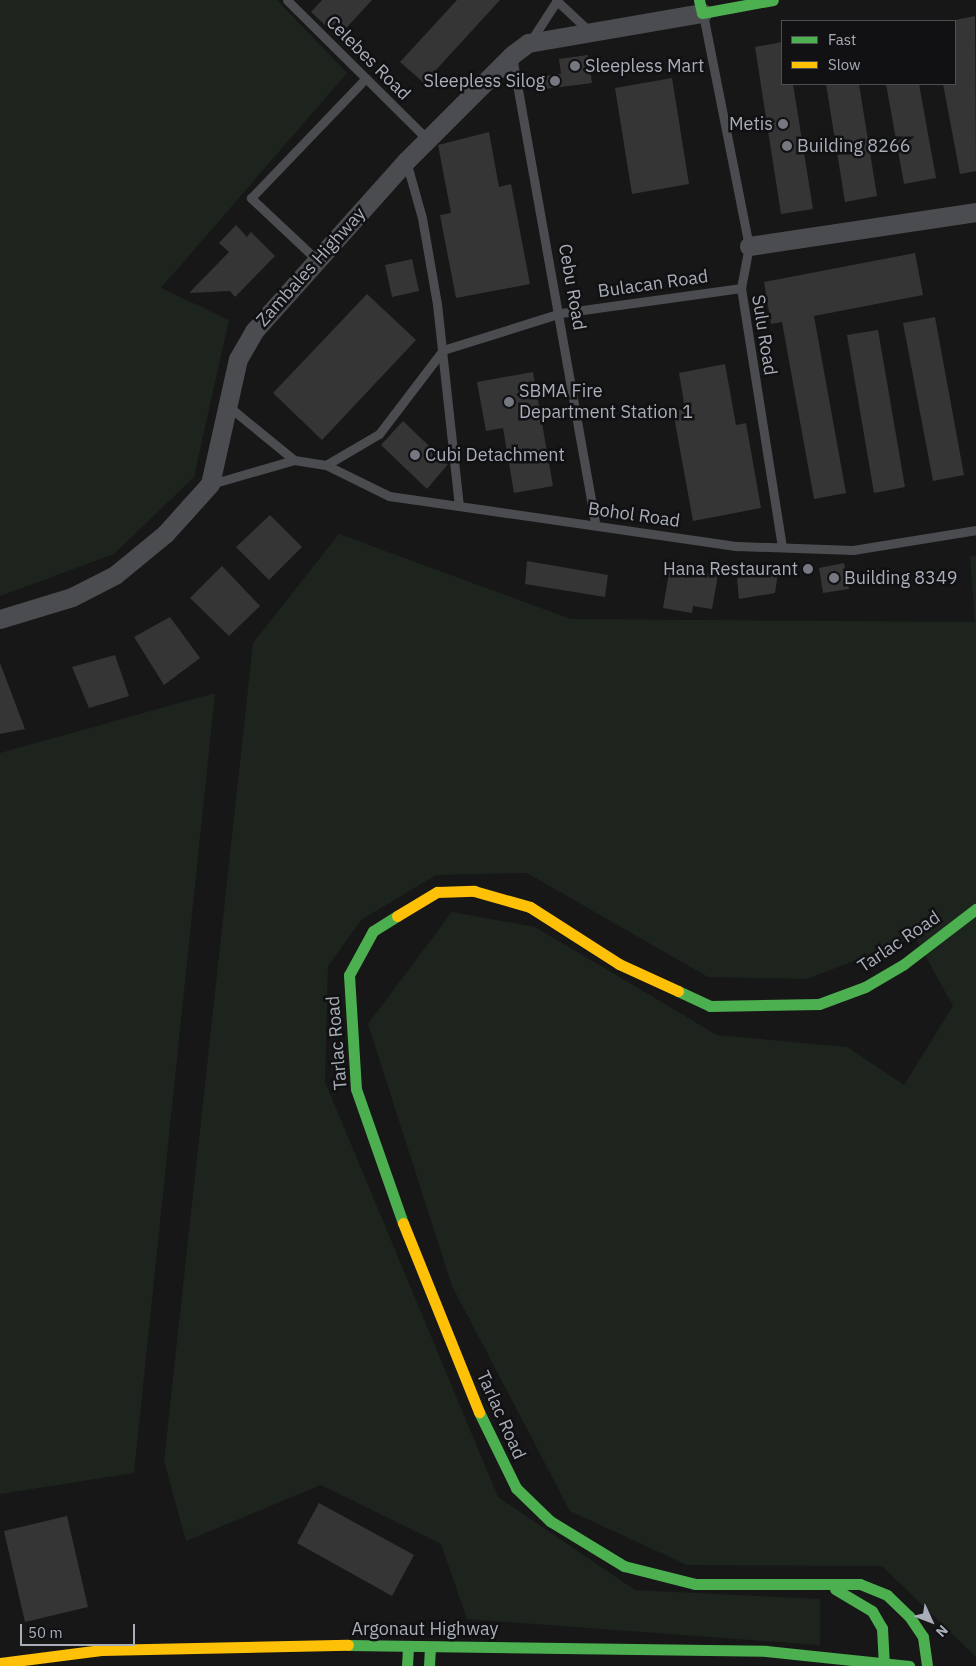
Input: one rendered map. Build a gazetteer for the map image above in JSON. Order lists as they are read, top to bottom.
{
  "streets": {
    "main road": ["Tarlac Road", "Argonaut Highway"],
    "street": ["Zambales Highway"],
    "lane": [
      "Celebes Road",
      "Bulacan Road",
      "Cebu Road",
      "Sulu Road",
      "Bohol Road"
    ]
  },
  "crossings": [
    ["Celebes Road", "Zambales Highway"],
    ["Zambales Highway", "Cebu Road"],
    ["Zambales Highway", "Sulu Road"],
    ["Zambales Highway", "Bohol Road"],
    ["Bulacan Road", "Cebu Road"],
    ["Bulacan Road", "Sulu Road"],
    ["Cebu Road", "Bohol Road"],
    ["Sulu Road", "Bohol Road"],
    ["Tarlac Road", "Argonaut Highway"]
  ],
  "places": [
    "Sleepless Mart",
    "Sleepless Silog",
    "Metis",
    "Building 8266",
    "SBMA Fire Department Station 1",
    "Cubi Detachment",
    "Hana Restaurant",
    "Building 8349"
  ],
  "legend": ["Fast", "Slow"],
  "scale_bar": "50 m",
  "north": "bottom right"
}
